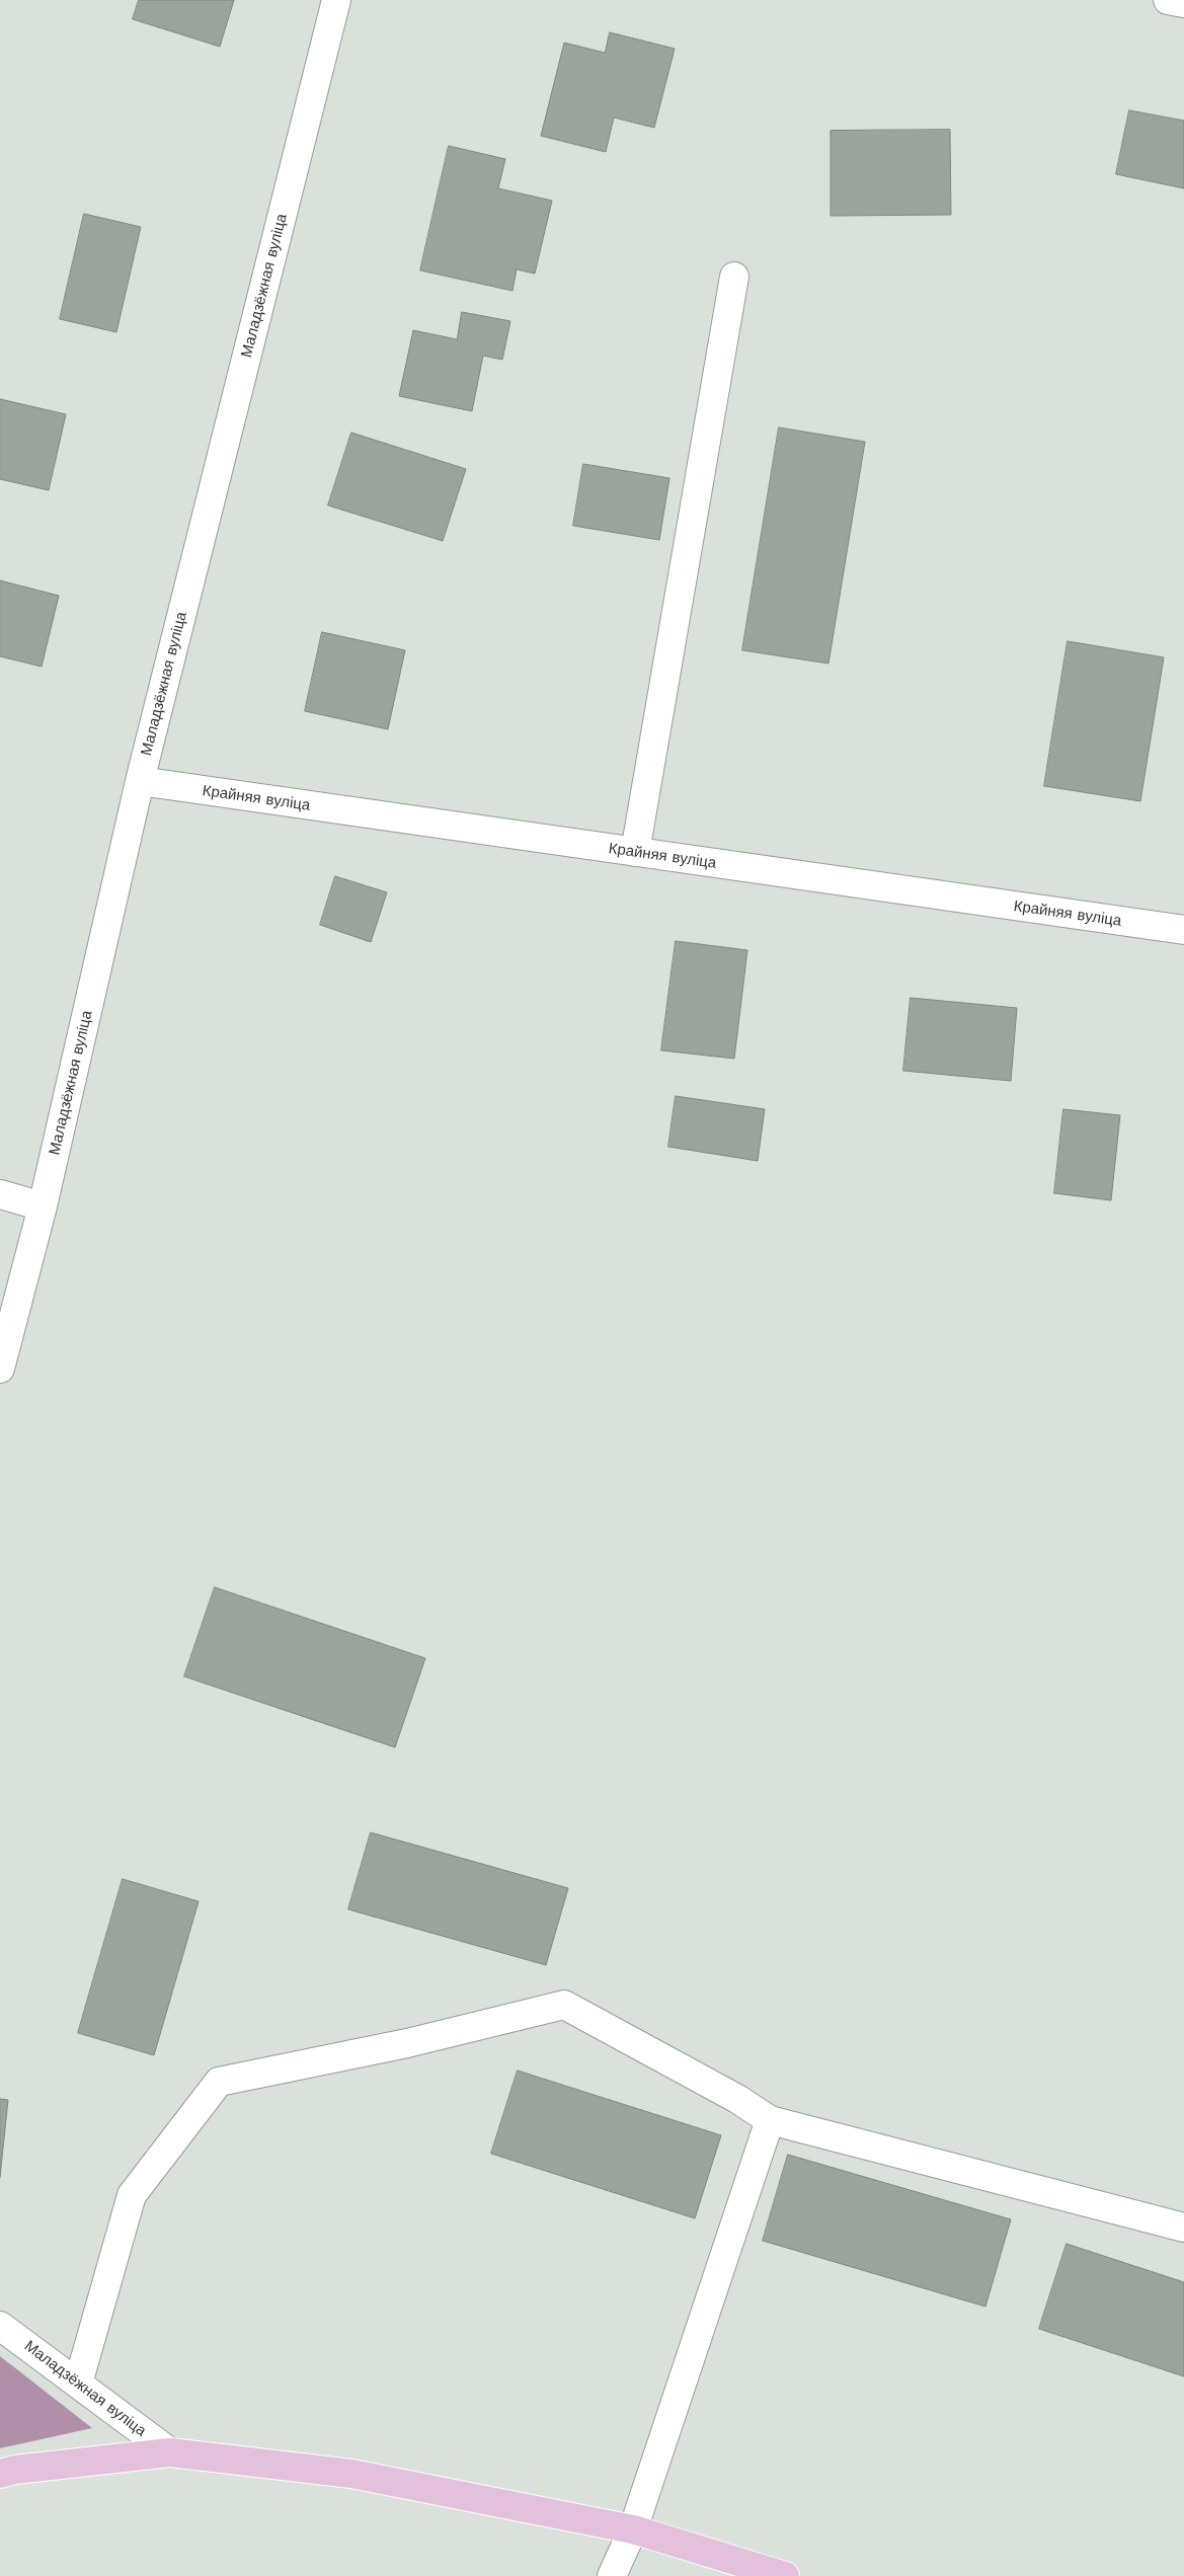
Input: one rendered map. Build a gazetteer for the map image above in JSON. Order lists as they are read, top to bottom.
{
  "streets": {
    "street": ["Маладзёжная вуліца", "Крайняя вуліца"]
  },
  "crossings": [
    ["Маладзёжная вуліца", "Крайняя вуліца"]
  ]
}
